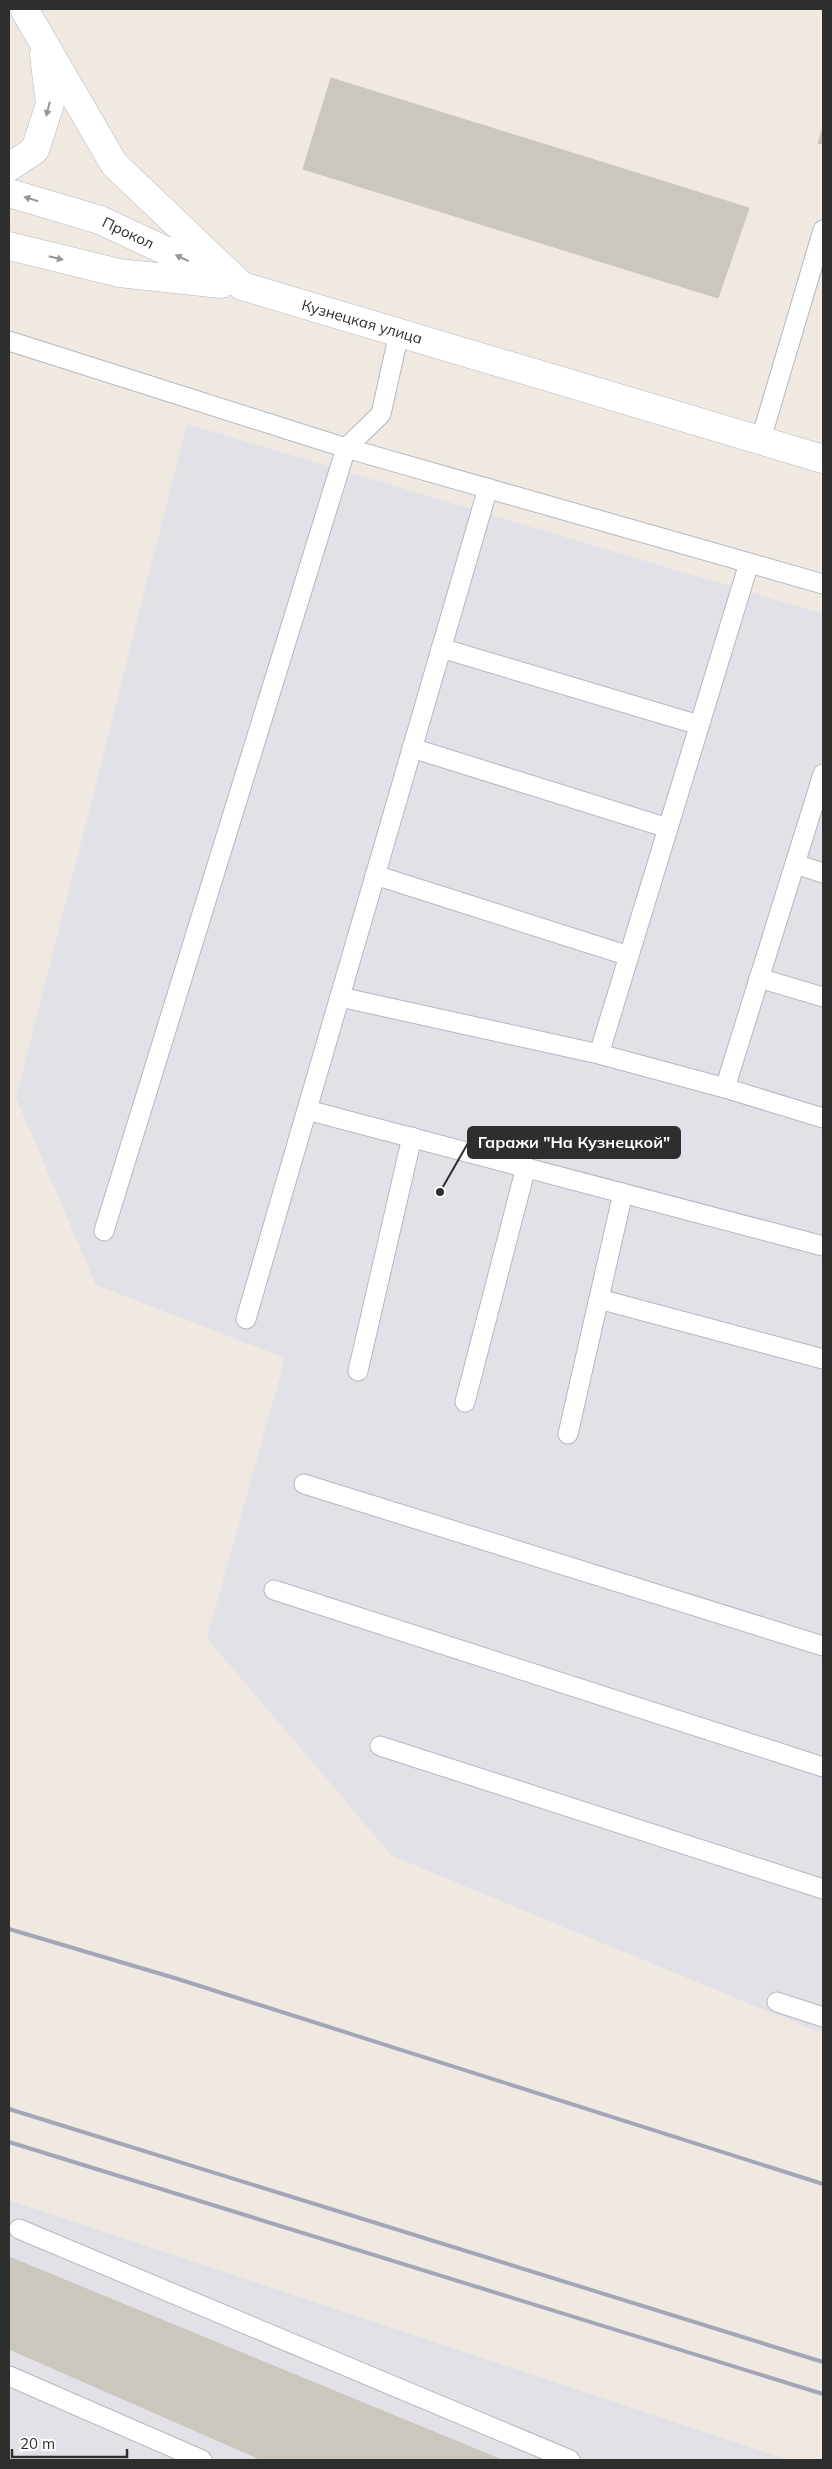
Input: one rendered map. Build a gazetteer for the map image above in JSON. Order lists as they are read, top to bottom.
{
  "streets": {
    "main road": ["Прокол", "Кузнецкая улица"]
  },
  "crossings": [
    ["Прокол", "Кузнецкая улица"]
  ],
  "places": ["Гаражи \"На Кузнецкой\""],
  "scale_bar": "20 m"
}
